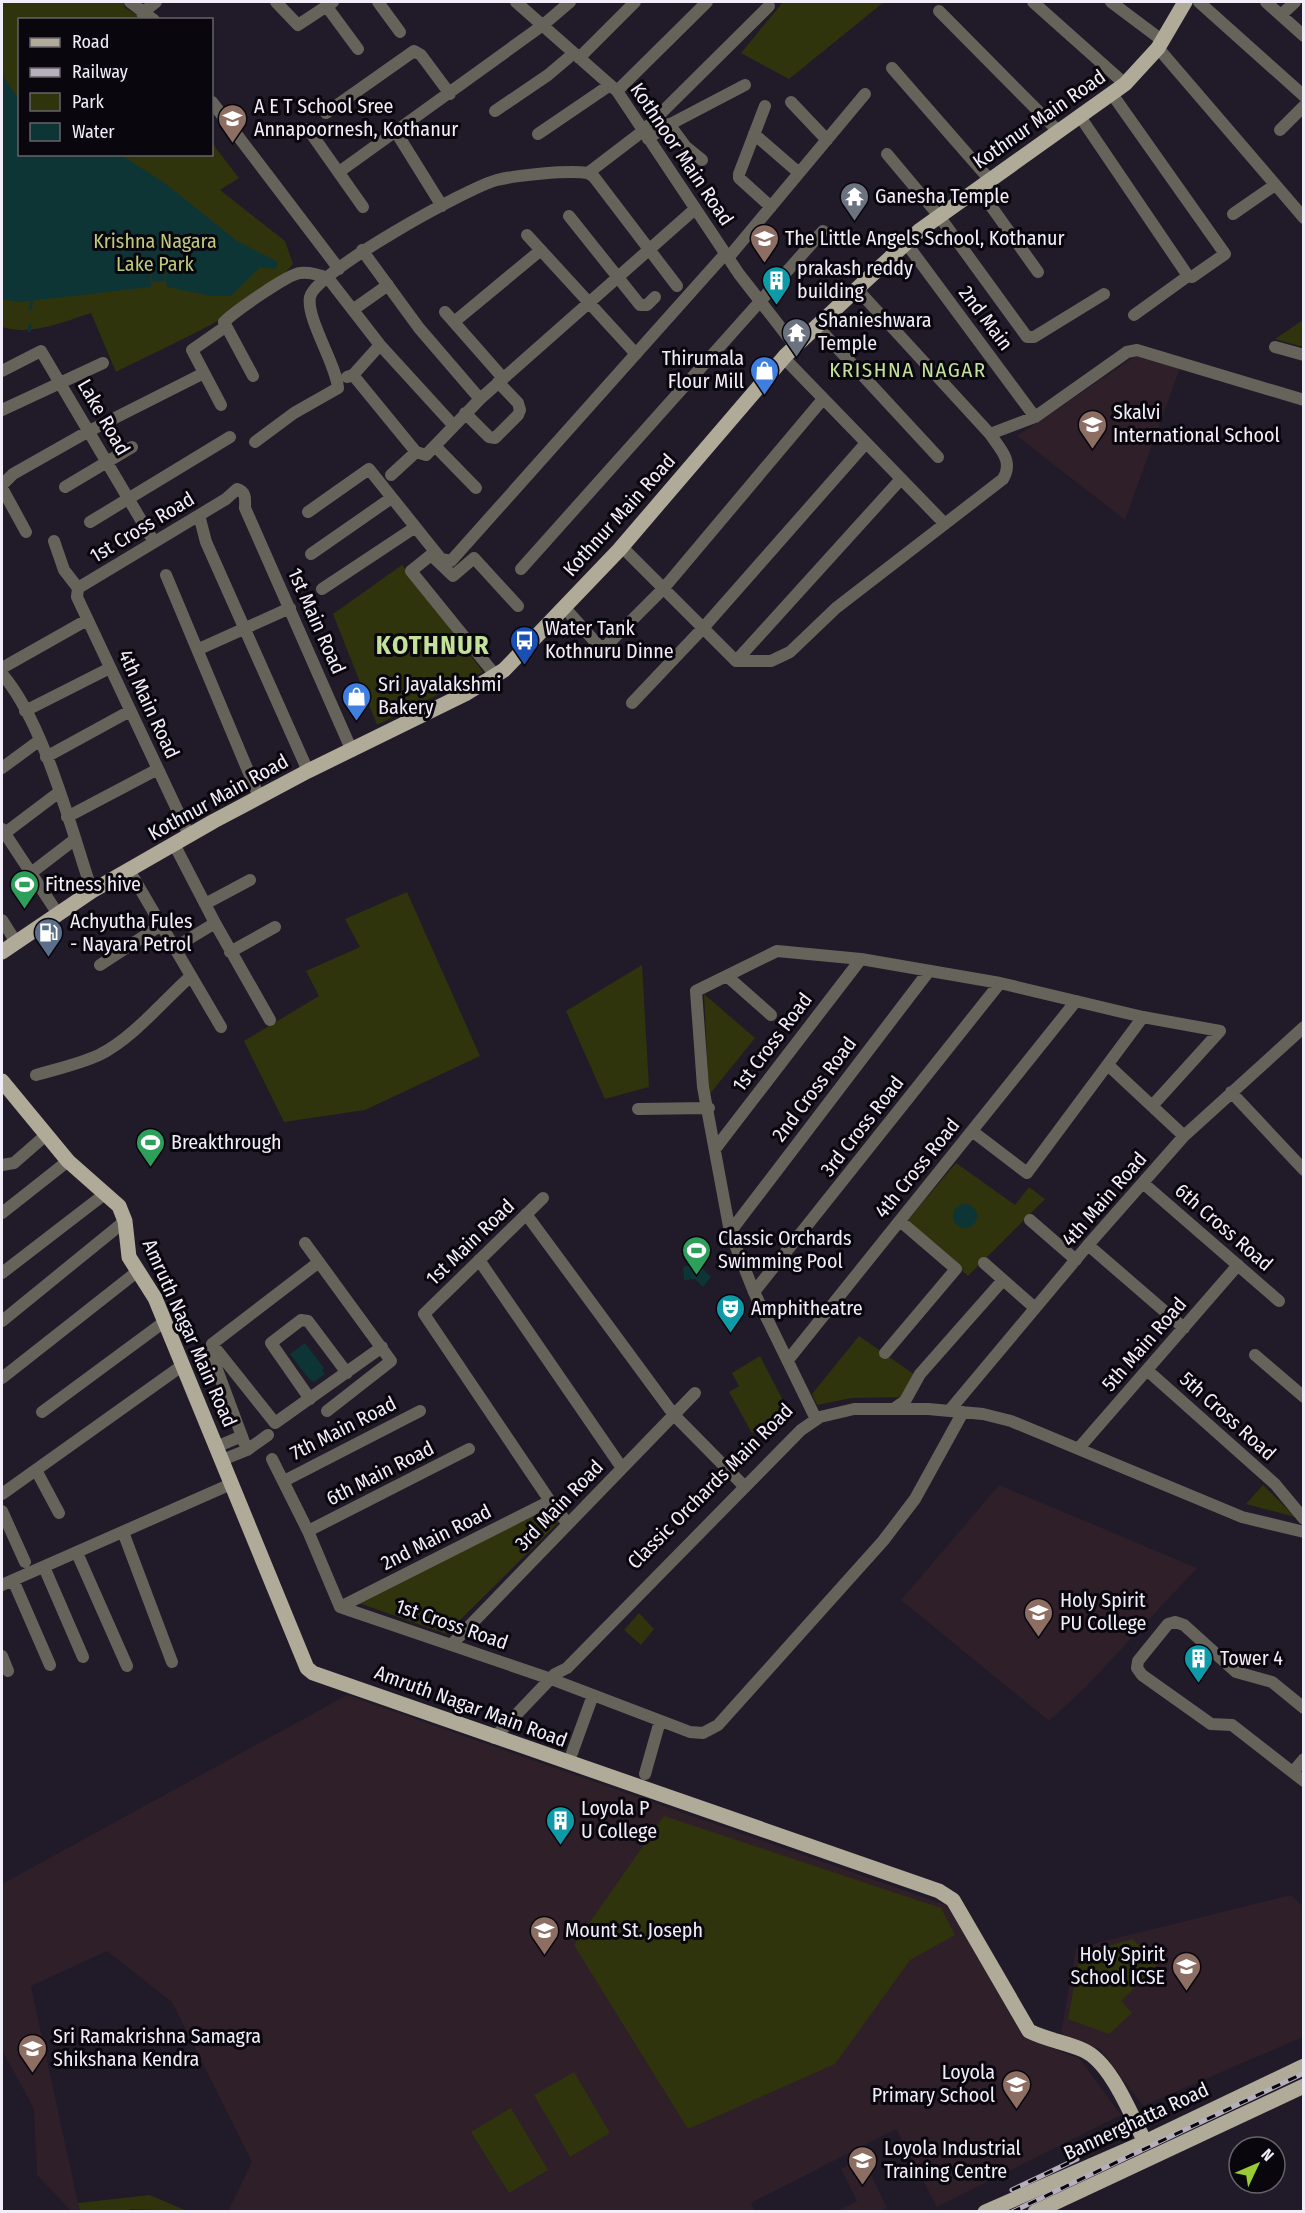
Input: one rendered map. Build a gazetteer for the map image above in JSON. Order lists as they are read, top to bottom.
{
  "streets": {
    "main road": ["Kothnur Main Road", "Amruth Nagar Main Road", "Bannerghatta Road"],
    "street": [
      "Kothnoor Main Road",
      "2nd Main",
      "Lake Road",
      "1st Cross Road",
      "1st Main Road",
      "4th Main Road",
      "2nd Cross Road",
      "3rd Cross Road",
      "4th Cross Road",
      "6th Cross Road",
      "5th Main Road",
      "5th Cross Road",
      "7th Main Road",
      "6th Main Road",
      "Classic Orchards Main Road",
      "3rd Main Road",
      "2nd Main Road"
    ]
  },
  "crossings": [
    ["Kothnur Main Road", "Kothnoor Main Road"],
    ["Kothnur Main Road", "2nd Main"],
    ["Kothnur Main Road", "1st Main Road"],
    ["Kothnur Main Road", "4th Main Road"],
    ["Lake Road", "1st Cross Road"],
    ["1st Cross Road", "1st Main Road"],
    ["1st Cross Road", "4th Main Road"],
    ["1st Cross Road", "Classic Orchards Main Road"],
    ["1st Cross Road", "3rd Main Road"],
    ["1st Cross Road", "2nd Main Road"],
    ["1st Main Road", "2nd Main Road"],
    ["4th Main Road", "6th Cross Road"],
    ["4th Main Road", "Classic Orchards Main Road"],
    ["6th Cross Road", "5th Main Road"],
    ["Amruth Nagar Main Road", "Classic Orchards Main Road"],
    ["Amruth Nagar Main Road", "Bannerghatta Road"],
    ["5th Main Road", "5th Cross Road"],
    ["5th Main Road", "Classic Orchards Main Road"]
  ],
  "districts": ["KRISHNA NAGAR", "KOTHNUR"],
  "parks": ["Krishna Nagara Lake Park"],
  "places": {
    "school or university": [
      "A E T School Sree Annapoornesh, Kothanur",
      "The Little Angels School, Kothanur",
      "Skalvi International School",
      "Holy Spirit PU College",
      "Mount St. Joseph",
      "Holy Spirit School ICSE",
      "Sri Ramakrishna Samagra Shikshana Kendra",
      "Loyola Primary School",
      "Loyola Industrial Training Centre"
    ],
    "temple": ["Ganesha Temple", "Shanieshwara Temple"],
    "building": ["prakash reddy building", "Tower 4", "Loyola P U College"],
    "shop": ["Thirumala Flour Mill", "Sri Jayalakshmi Bakery"],
    "bus stop": ["Water Tank Kothnuru Dinne"],
    "sports": ["Fitness hive", "Breakthrough", "Classic Orchards Swimming Pool"],
    "fuel station": ["Achyutha Fules - Nayara Petrol"],
    "theatre": ["Amphitheatre"]
  },
  "legend": [
    "Road",
    "Railway",
    "Park",
    "Water"
  ],
  "north": "top right"
}
